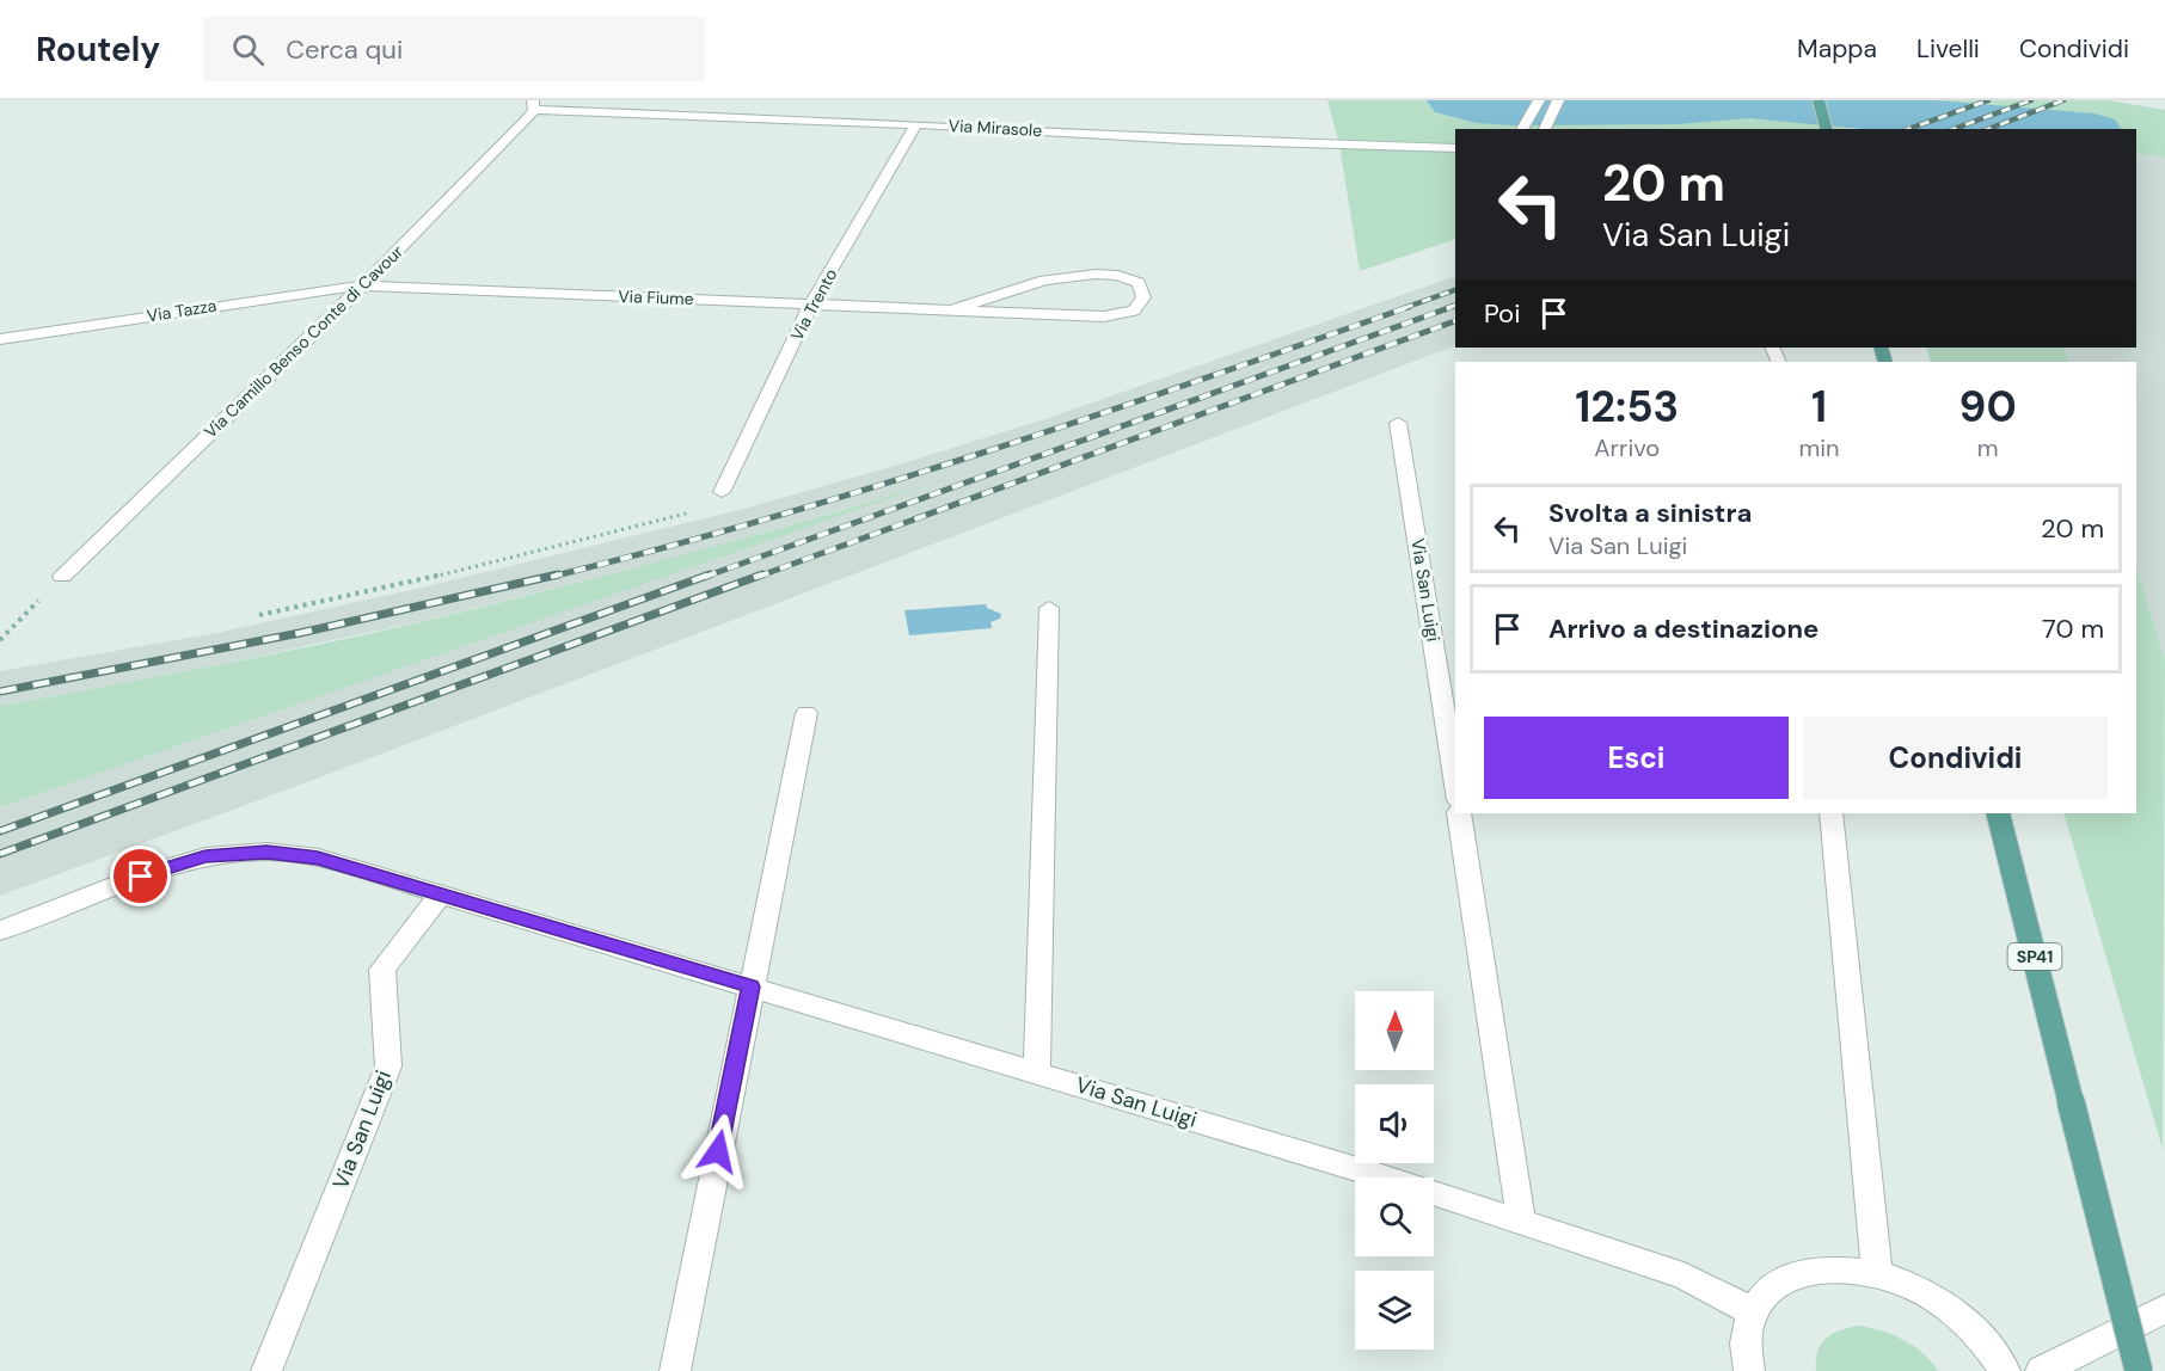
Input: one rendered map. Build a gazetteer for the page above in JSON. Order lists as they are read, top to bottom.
{
  "streets": {
    "main road": ["SP41"],
    "street": [
      "Via Mirasole",
      "Via Fiume",
      "Via Trento",
      "Via Tazza",
      "Via Camillo Benso Conte di Cavour",
      "Via San Luigi"
    ]
  },
  "crossings": [
    ["Via Mirasole", "Via Trento"],
    ["Via Mirasole", "Via Camillo Benso Conte di Cavour"],
    ["Via Fiume", "Via Trento"],
    ["Via Fiume", "Via Tazza"],
    ["Via Fiume", "Via Camillo Benso Conte di Cavour"],
    ["Via Tazza", "Via Camillo Benso Conte di Cavour"]
  ],
  "north": "top",
  "page": {
    "header": "Routely",
    "search": "Cerca qui",
    "nav": ["Mappa", "Livelli", "Condividi"],
    "turn": ["20 m", "Via San Luigi"],
    "then": "Poi",
    "eta": [
      "12:53",
      "Arrivo",
      "1",
      "min",
      "90",
      "m"
    ],
    "list": [
      {
        "name": "Svolta a sinistra",
        "note": "Via San Luigi",
        "value": "20 m"
      },
      {
        "name": "Arrivo a destinazione",
        "value": "70 m"
      }
    ],
    "buttons": ["Esci", "Condividi"]
  }
}
